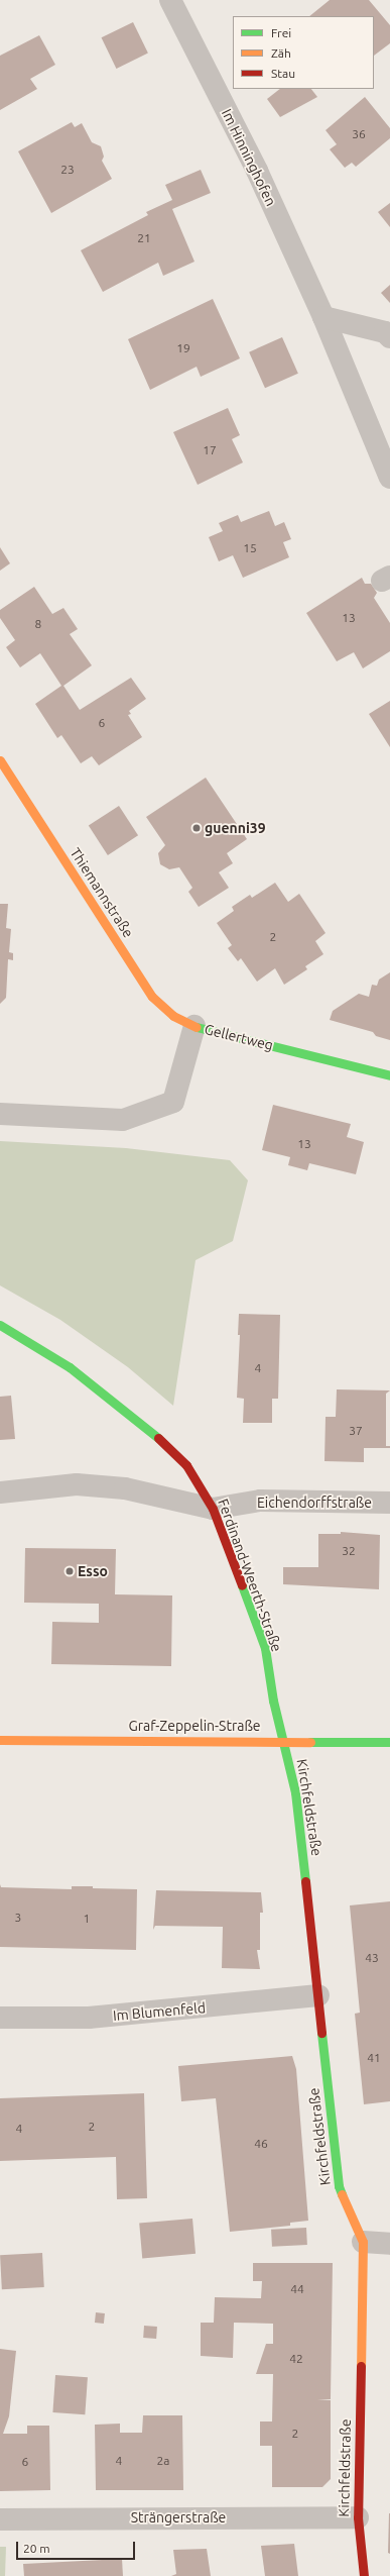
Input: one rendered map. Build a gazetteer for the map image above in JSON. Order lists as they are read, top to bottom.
{
  "streets": {
    "street": [
      "Im Hinninghofen",
      "Thiemannstraße",
      "Gellertweg",
      "Eichendorffstraße",
      "Ferdinand-Weerth-Straße",
      "Graf-Zeppelin-Straße",
      "Kirchfeldstraße",
      "Im Blumenfeld",
      "Strängerstraße"
    ]
  },
  "crossings": [
    ["Thiemannstraße", "Gellertweg"],
    ["Eichendorffstraße", "Ferdinand-Weerth-Straße"],
    ["Ferdinand-Weerth-Straße", "Graf-Zeppelin-Straße"],
    ["Ferdinand-Weerth-Straße", "Kirchfeldstraße"],
    ["Graf-Zeppelin-Straße", "Kirchfeldstraße"],
    ["Kirchfeldstraße", "Im Blumenfeld"],
    ["Kirchfeldstraße", "Strängerstraße"]
  ],
  "places": ["guenni39", "Esso"],
  "house_numbers": [
    "36",
    "23",
    "21",
    "19",
    "17",
    "15",
    "13",
    "8",
    "6",
    "2",
    "13",
    "4",
    "37",
    "32",
    "3",
    "1",
    "43",
    "41",
    "2",
    "4",
    "46",
    "44",
    "42",
    "2",
    "4",
    "2a",
    "6"
  ],
  "legend": ["Frei", "Zäh", "Stau"],
  "scale_bar": "20 m"
}
